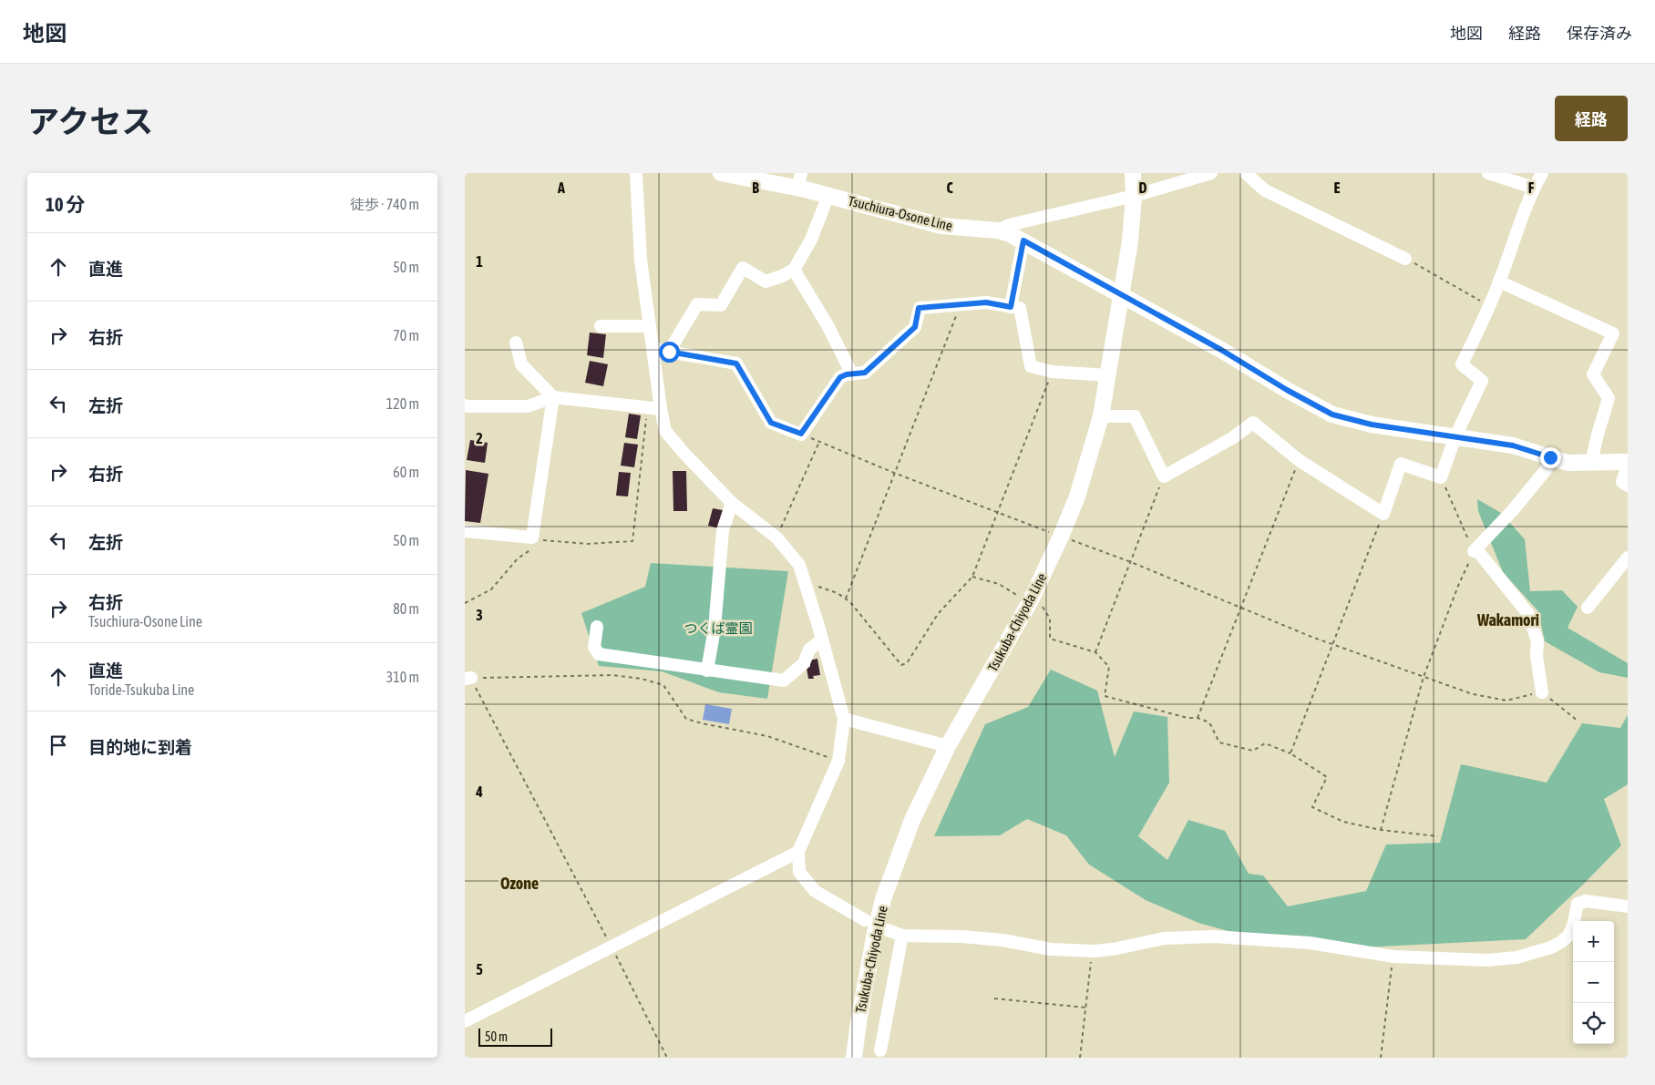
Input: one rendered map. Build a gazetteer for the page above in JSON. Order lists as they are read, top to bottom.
{
  "streets": {
    "main road": ["Tsuchiura-Osone Line", "Tsukuba-Chiyoda Line"]
  },
  "crossings": [
    ["Tsuchiura-Osone Line", "Tsukuba-Chiyoda Line"]
  ],
  "districts": ["Wakamori", "Ozone"],
  "parks": ["つくば霊園"],
  "scale_bar": "50 m",
  "page": {
    "header": "地図",
    "nav": ["地図", "経路", "保存済み"],
    "title": "アクセス",
    "buttons": "経路",
    "heading": ["10 分", "徒歩 · 740 m"],
    "list": [
      ["直進", "50 m"],
      ["右折", "70 m"],
      ["左折", "120 m"],
      ["右折", "60 m"],
      ["左折", "50 m"],
      ["右折", "Tsuchiura-Osone Line", "80 m"],
      ["直進", "Toride-Tsukuba Line", "310 m"],
      "目的地に到着"
    ],
    "map_buttons": ["+", "−"],
    "scale": "50 m"
  },
  "grid": {
    "columns": [
      "A",
      "B",
      "C",
      "D",
      "E",
      "F"
    ],
    "rows": [
      "1",
      "2",
      "3",
      "4",
      "5"
    ]
  }
}
